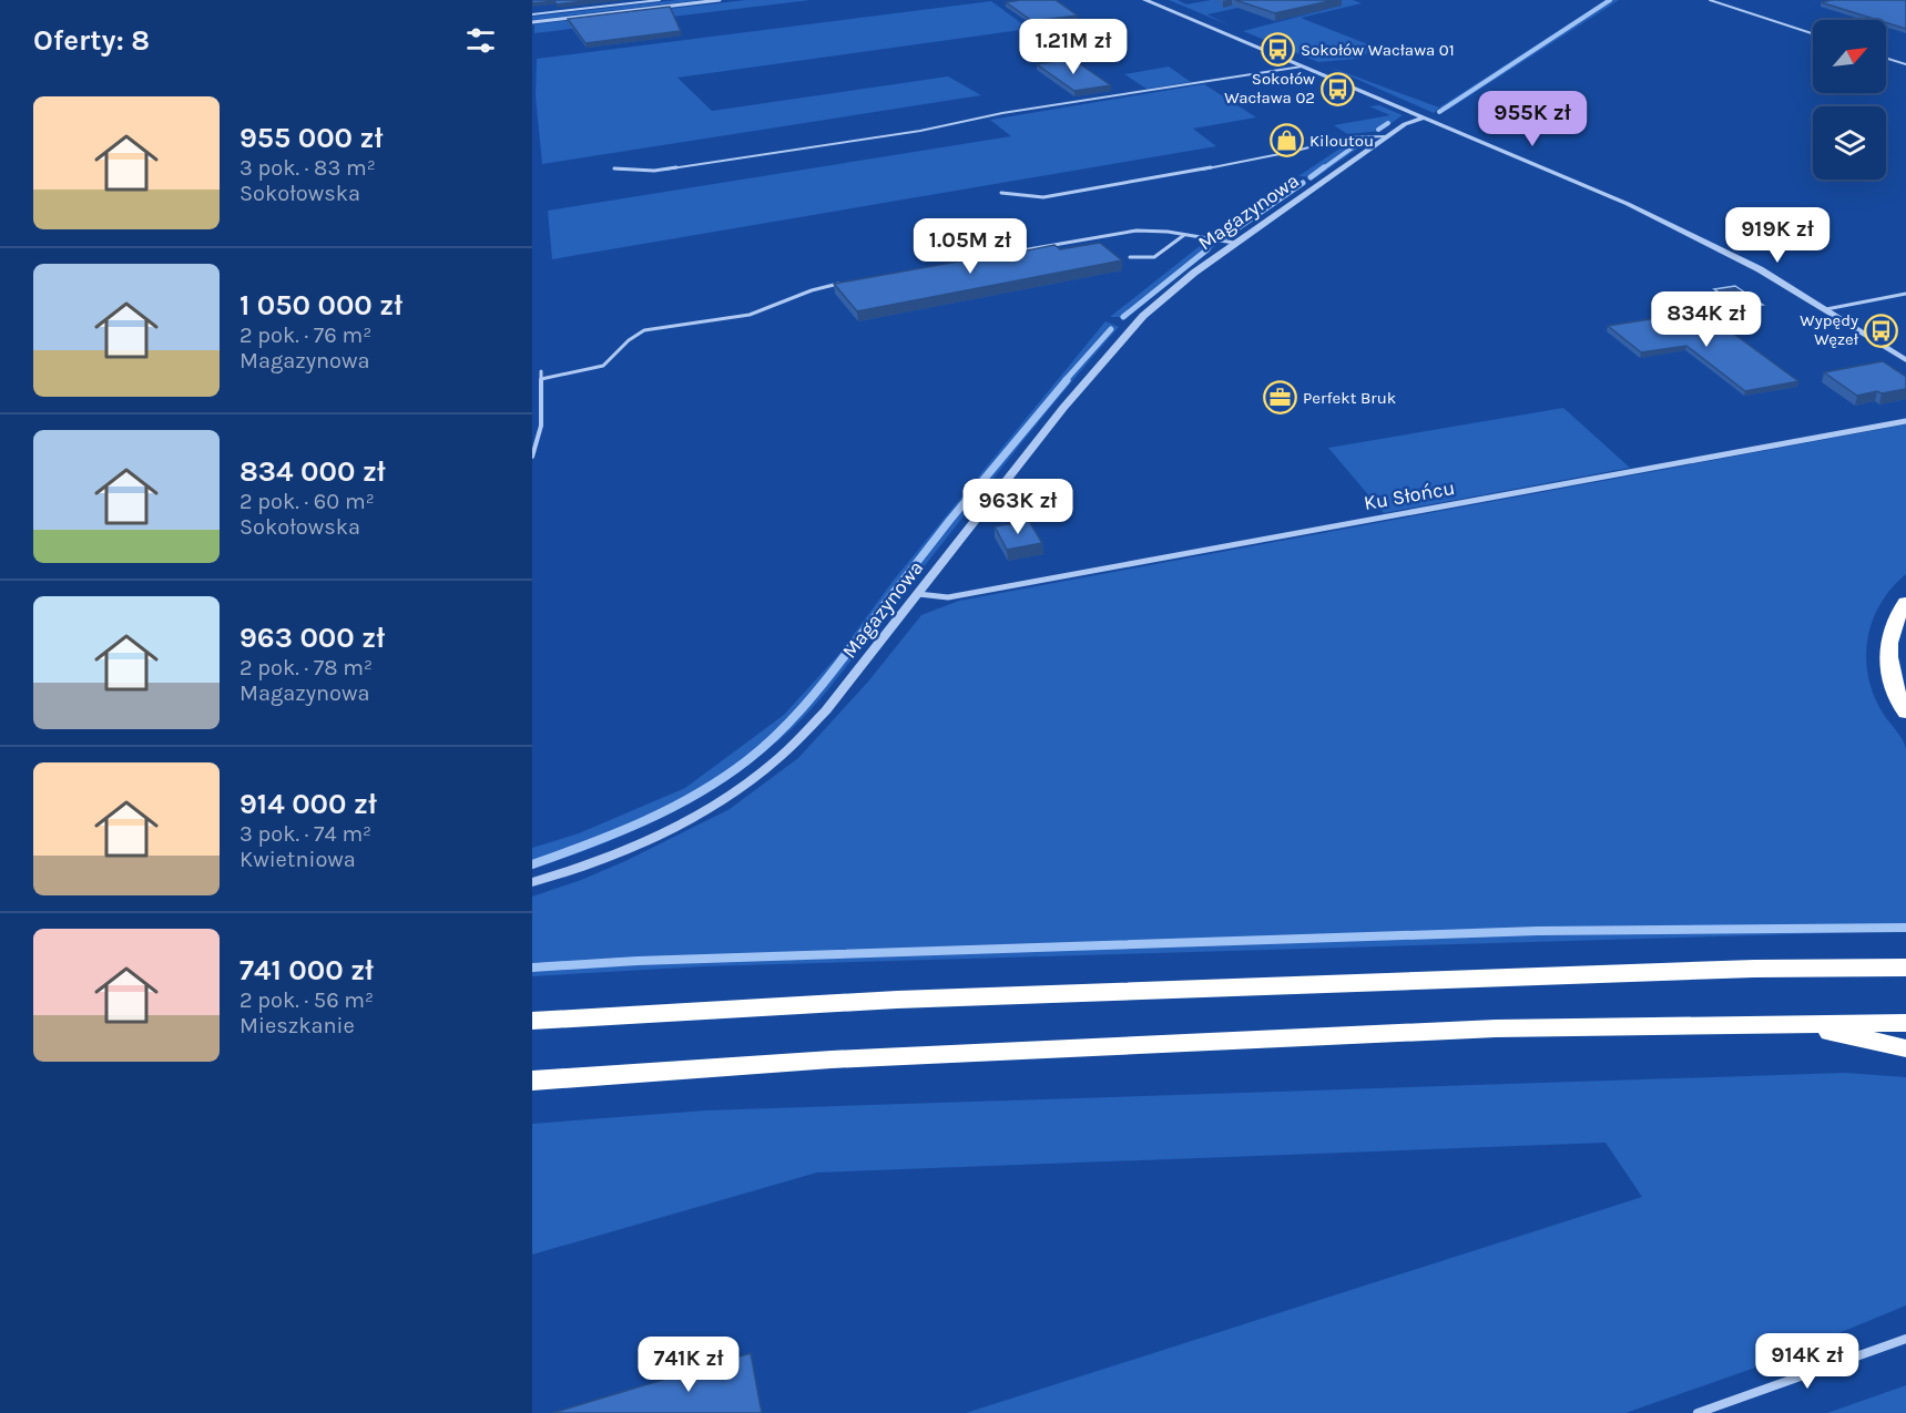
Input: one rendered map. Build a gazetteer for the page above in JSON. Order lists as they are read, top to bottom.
{
  "streets": {
    "street": ["Magazynowa", "Ku Słońcu"]
  },
  "crossings": [
    ["Magazynowa", "Ku Słońcu"]
  ],
  "places": {
    "bus stop": ["Sokołów Wacława 01", "Sokołów Wacława 02", "Wypędy Węzeł"],
    "shop": ["Kiloutou"],
    "office": ["Perfekt Bruk"]
  },
  "north": "top right",
  "page": {
    "heading": "Oferty: 8",
    "price": [
      "1.21M zł",
      "955K zł",
      "919K zł",
      "1.05M zł",
      "834K zł",
      "963K zł",
      "914K zł",
      "741K zł"
    ],
    "list": [
      {
        "name": "955 000 zł",
        "note": "3 pok. · 83 m² · Sokołowska"
      },
      {
        "name": "1 050 000 zł",
        "note": "2 pok. · 76 m² · Magazynowa"
      },
      {
        "name": "834 000 zł",
        "note": "2 pok. · 60 m² · Sokołowska"
      },
      {
        "name": "963 000 zł",
        "note": "2 pok. · 78 m² · Magazynowa"
      },
      {
        "name": "914 000 zł",
        "note": "3 pok. · 74 m² · Kwietniowa"
      },
      {
        "name": "741 000 zł",
        "note": "2 pok. · 56 m² · Mieszkanie"
      }
    ]
  }
}
